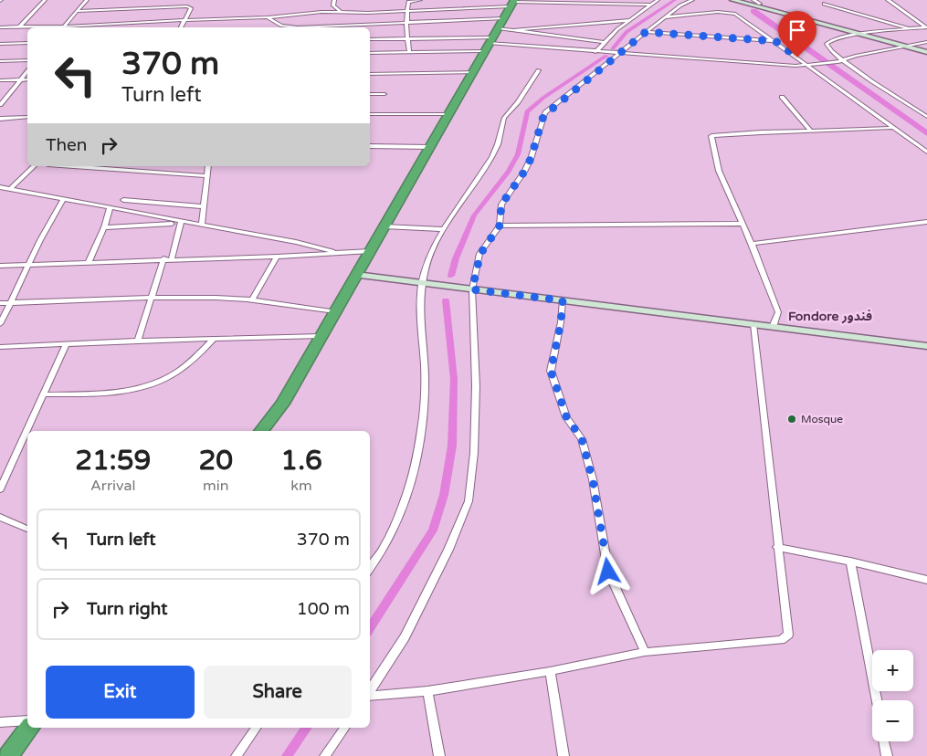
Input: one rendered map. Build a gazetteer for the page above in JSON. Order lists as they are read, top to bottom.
{
  "districts": ["Fondore فندور"],
  "places": ["Mosque"],
  "page": {
    "turn": ["370 m", "Turn left"],
    "then": "Then",
    "eta": [
      "21:59",
      "Arrival",
      "20",
      "min",
      "1.6",
      "km"
    ],
    "list": [
      {
        "name": "Turn left",
        "value": "370 m"
      },
      {
        "name": "Turn right",
        "value": "100 m"
      }
    ],
    "map_buttons": ["+", "−"],
    "buttons": ["Exit", "Share"]
  }
}
